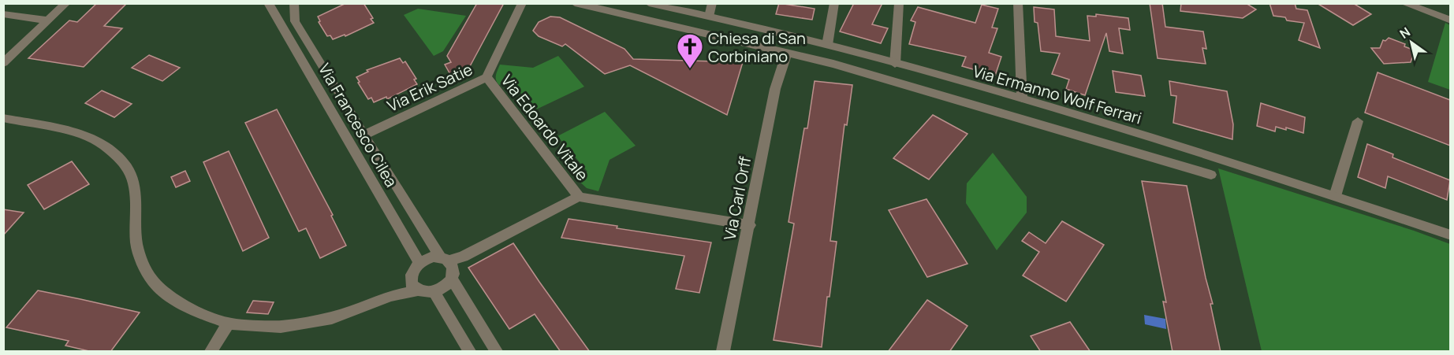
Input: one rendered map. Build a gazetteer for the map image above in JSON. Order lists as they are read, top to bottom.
{
  "streets": {
    "street": [
      "Via Erik Satie",
      "Via Ermanno Wolf Ferrari",
      "Via Francesco Cilea",
      "Via Edoardo Vitale",
      "Via Carl Orff"
    ]
  },
  "crossings": [
    ["Via Erik Satie", "Via Francesco Cilea"],
    ["Via Erik Satie", "Via Edoardo Vitale"]
  ],
  "places": {
    "church": ["Chiesa di San Corbiniano"]
  },
  "north": "top left"
}
